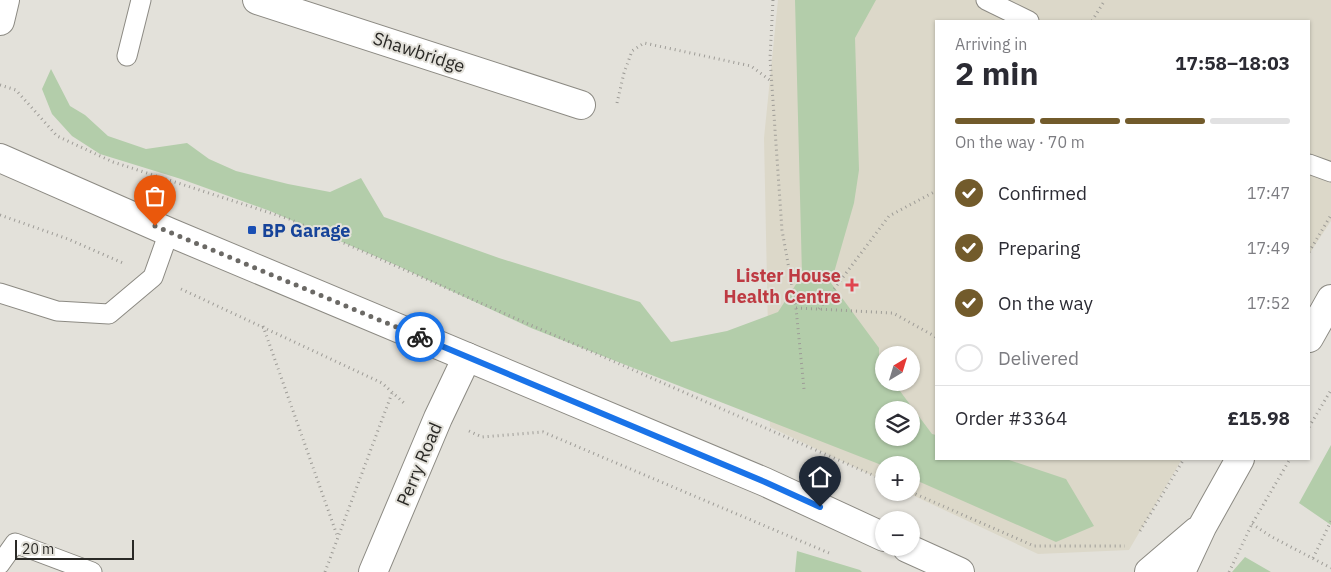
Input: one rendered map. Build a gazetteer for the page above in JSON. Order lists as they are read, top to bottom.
{
  "streets": {
    "main road": ["Shawbridge", "Perry Road"]
  },
  "places": {
    "transit": ["BP Garage"],
    "health": ["Lister House Health Centre"]
  },
  "scale_bar": "20 m",
  "north": "top right",
  "page": {
    "heading": ["2 min", "Arriving in", "17:58–18:03"],
    "panel": ["Order #3364", "£15.98"],
    "bar": "On the way · 70 m",
    "list": [
      ["Confirmed", "17:47"],
      ["Preparing", "17:49"],
      ["On the way", "17:52"],
      "Delivered"
    ],
    "map_buttons": ["+", "−"],
    "scale": "20 m"
  }
}
